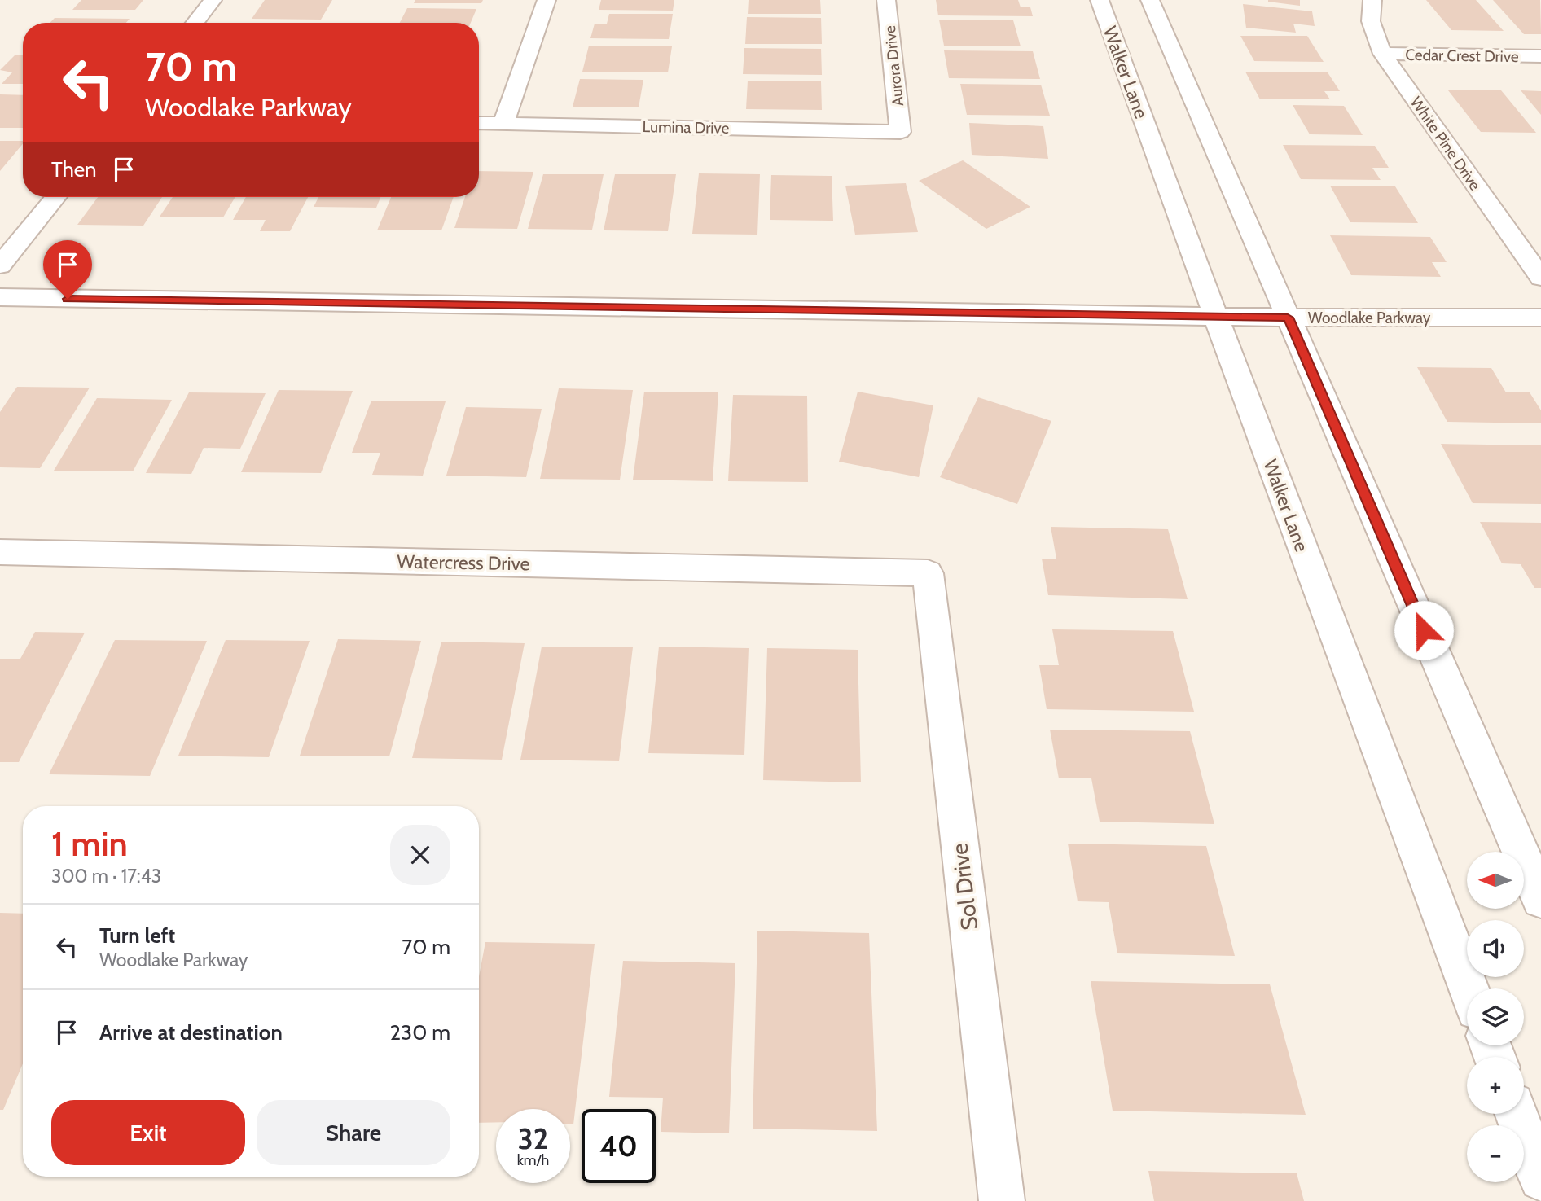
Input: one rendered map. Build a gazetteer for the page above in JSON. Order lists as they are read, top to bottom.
{
  "streets": {
    "street": [
      "Cedar Crest Drive",
      "Aurora Drive",
      "Walker Lane",
      "Lumina Drive",
      "White Pine Drive",
      "Woodlake Parkway",
      "Watercress Drive",
      "Sol Drive"
    ]
  },
  "crossings": [
    ["Cedar Crest Drive", "White Pine Drive"],
    ["Aurora Drive", "Lumina Drive"],
    ["Walker Lane", "Woodlake Parkway"],
    ["Watercress Drive", "Sol Drive"]
  ],
  "north": "left",
  "page": {
    "turn": ["70 m", "Woodlake Parkway"],
    "then": "Then",
    "heading": ["1 min", "300 m · 17:43"],
    "map_buttons": ["+", "−"],
    "list": [
      {
        "name": "Turn left",
        "note": "Woodlake Parkway",
        "value": "70 m"
      },
      {
        "name": "Arrive at destination",
        "value": "230 m"
      }
    ],
    "buttons": ["Exit", "Share"],
    "speed": "32 km/h",
    "limit": "40"
  }
}
